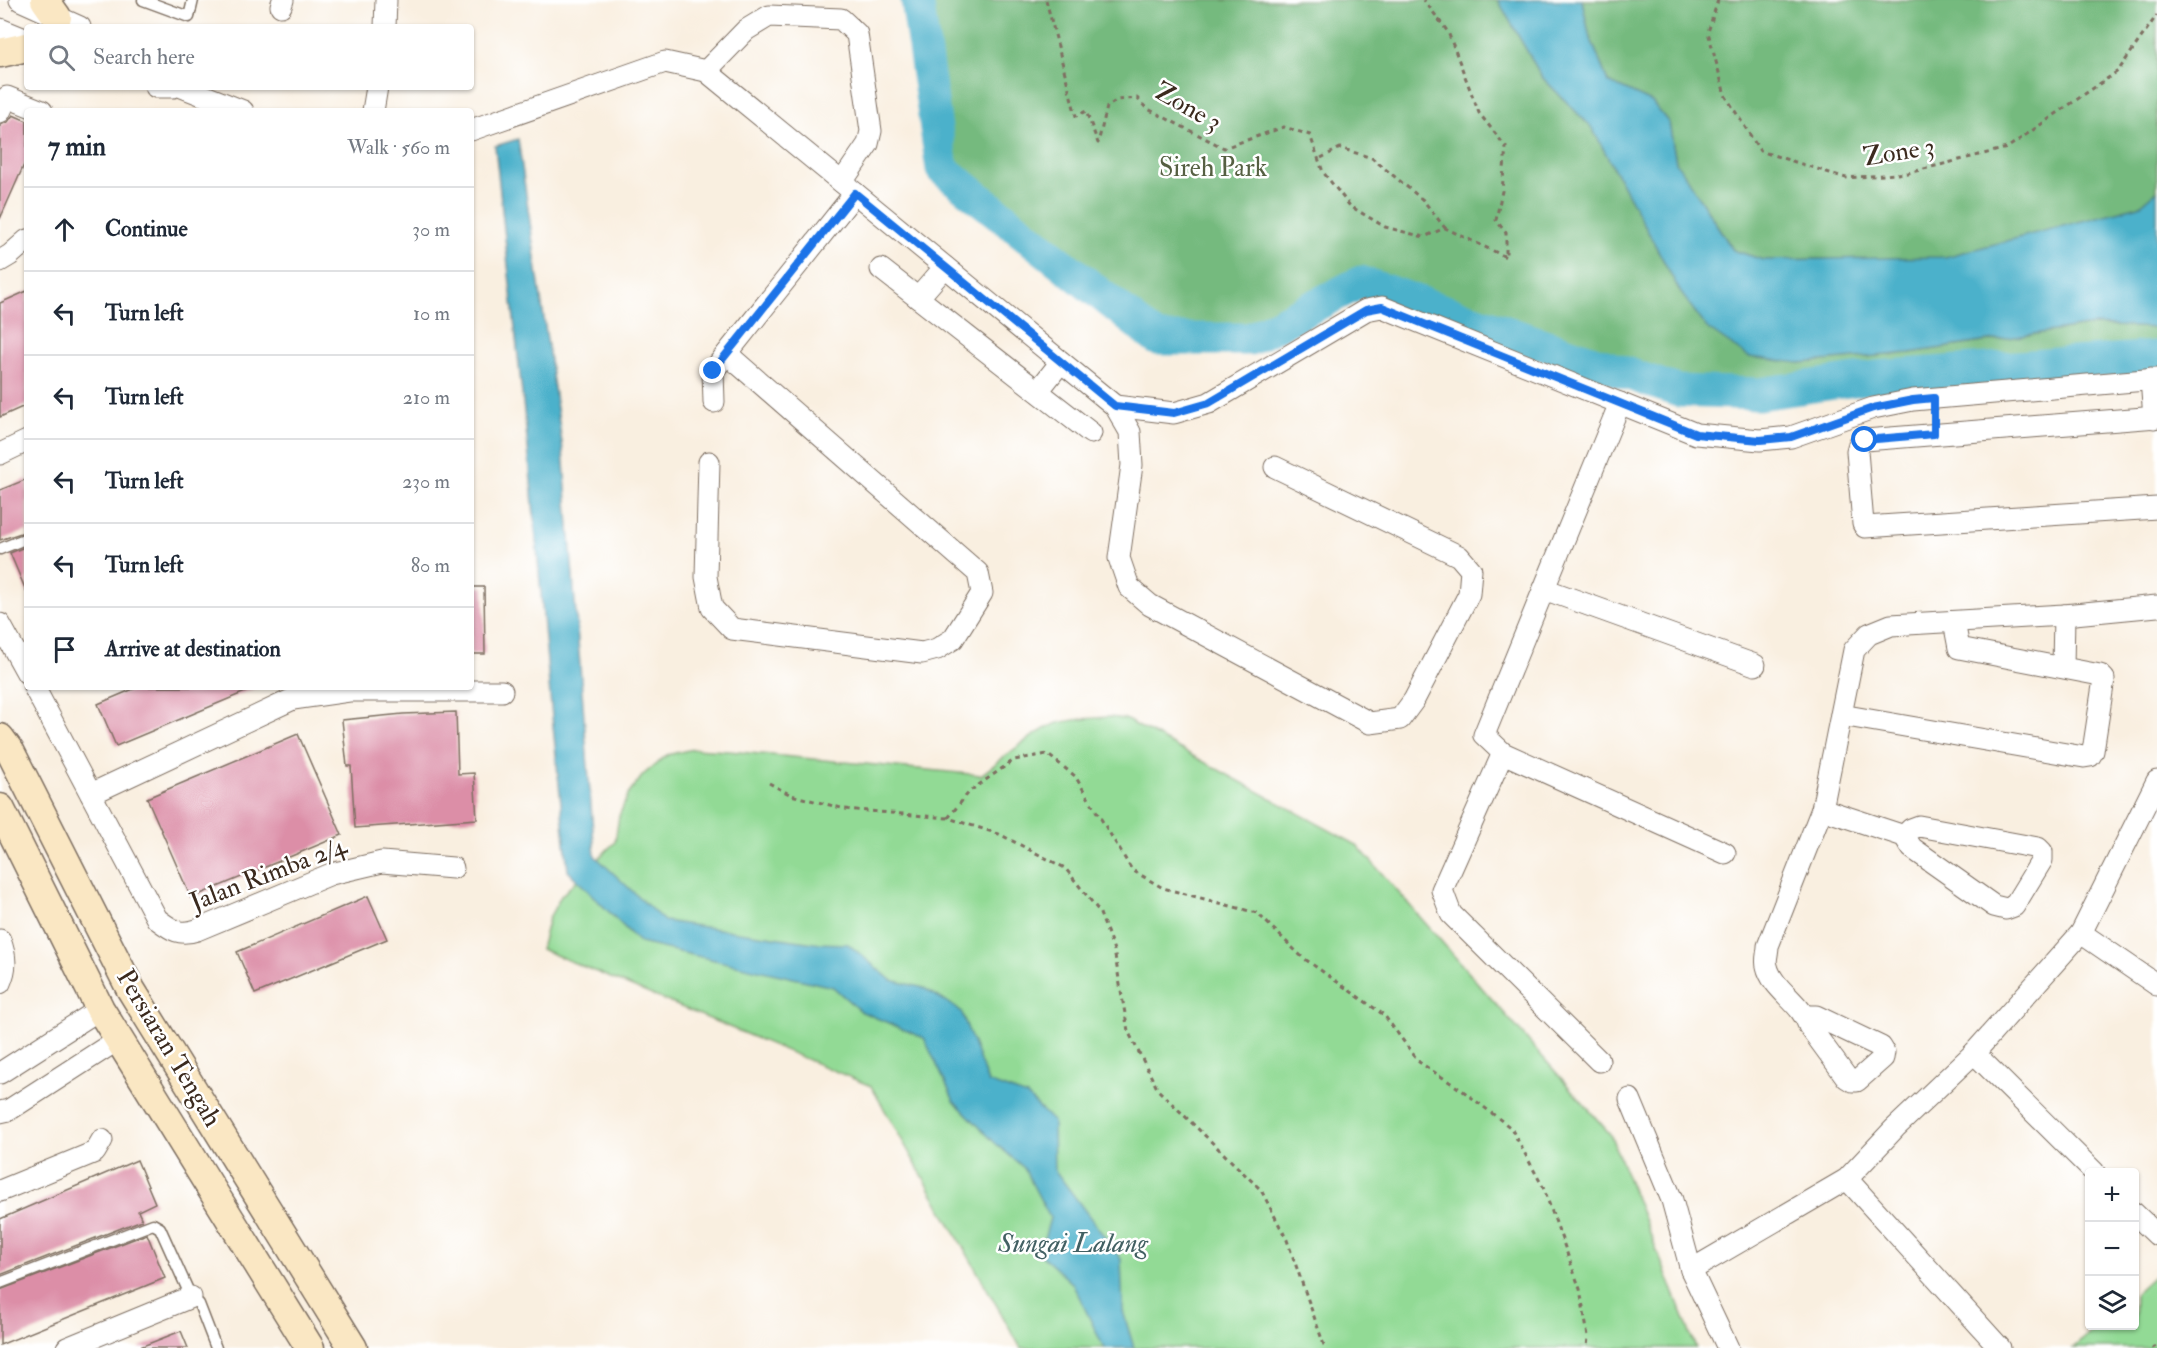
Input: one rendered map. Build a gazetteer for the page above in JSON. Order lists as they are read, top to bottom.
{
  "streets": {
    "street": ["Jalan Rimba 2/4", "Persiaran Tengah"],
    "path": ["Zone 3"]
  },
  "water": ["Sungai Lalang"],
  "parks": ["Sireh Park"],
  "page": {
    "search": "Search here",
    "heading": ["7 min", "Walk · 560 m"],
    "list": [
      ["Continue", "30 m"],
      ["Turn left", "10 m"],
      ["Turn left", "210 m"],
      ["Turn left", "230 m"],
      ["Turn left", "80 m"],
      "Arrive at destination"
    ],
    "map_buttons": ["+", "−"]
  }
}
